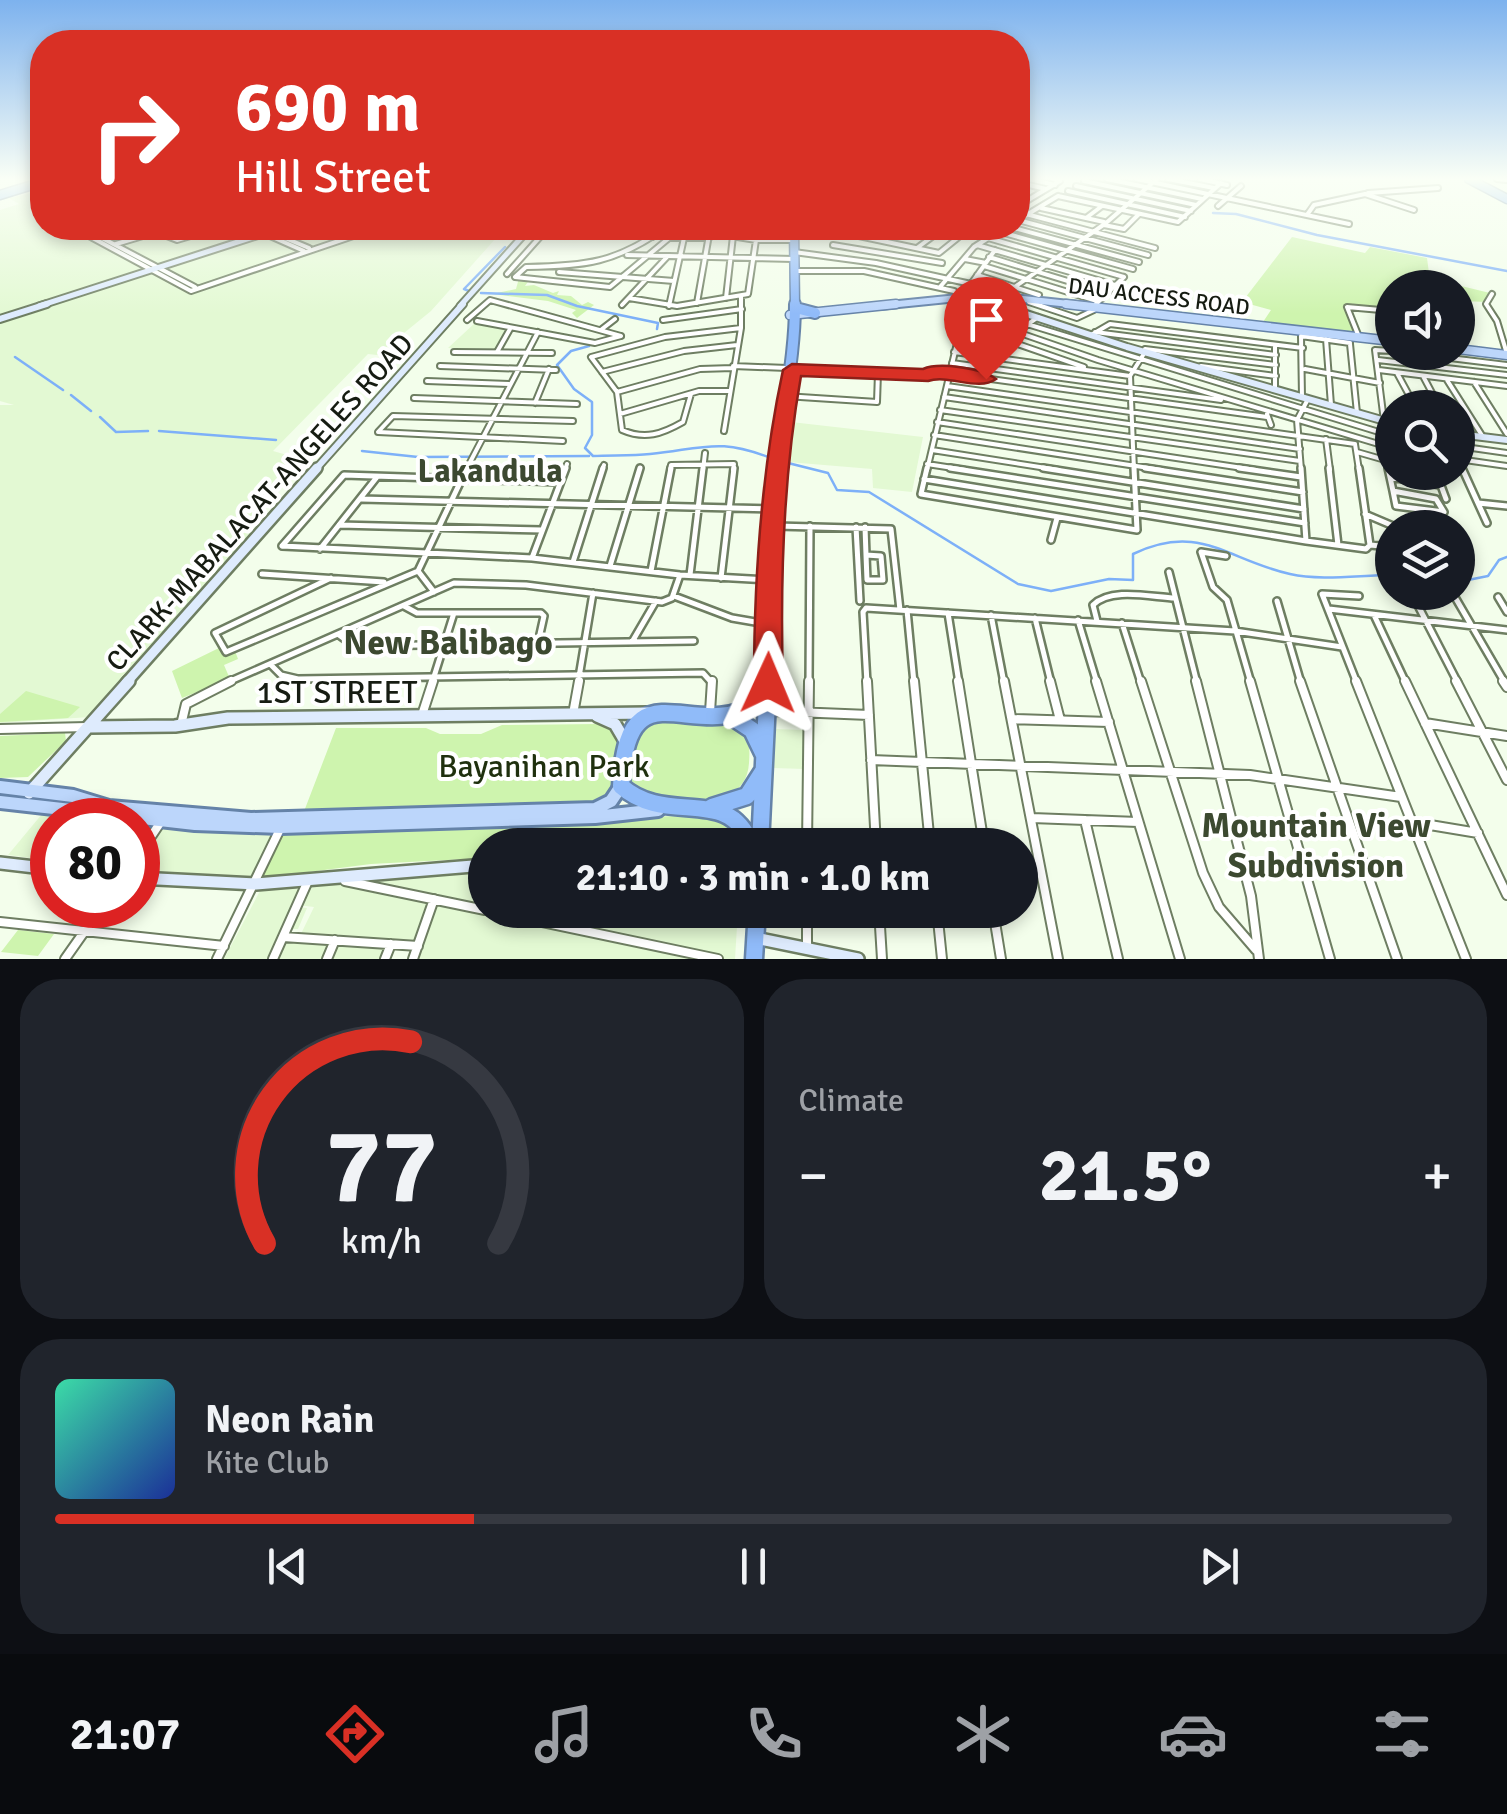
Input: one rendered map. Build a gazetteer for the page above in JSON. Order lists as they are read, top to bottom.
{
  "streets": {
    "main road": ["DAU ACCESS ROAD", "CLARK-MABALACAT-ANGELES ROAD", "1ST STREET"]
  },
  "crossings": [
    ["CLARK-MABALACAT-ANGELES ROAD", "1ST STREET"]
  ],
  "districts": ["Lakandula", "New Balibago", "Mountain View Subdivision"],
  "parks": ["Bayanihan Park"],
  "page": {
    "turn": ["690 m", "Hill Street"],
    "limit": "80",
    "trip": "21:10 · 3 min · 1.0 km",
    "tile": "Climate",
    "heat": ["−", "21.5°", "+"],
    "song": ["Neon Rain", "Kite Club"],
    "tabs": "21:07",
    "gauge": ["77", "km/h"]
  }
}
